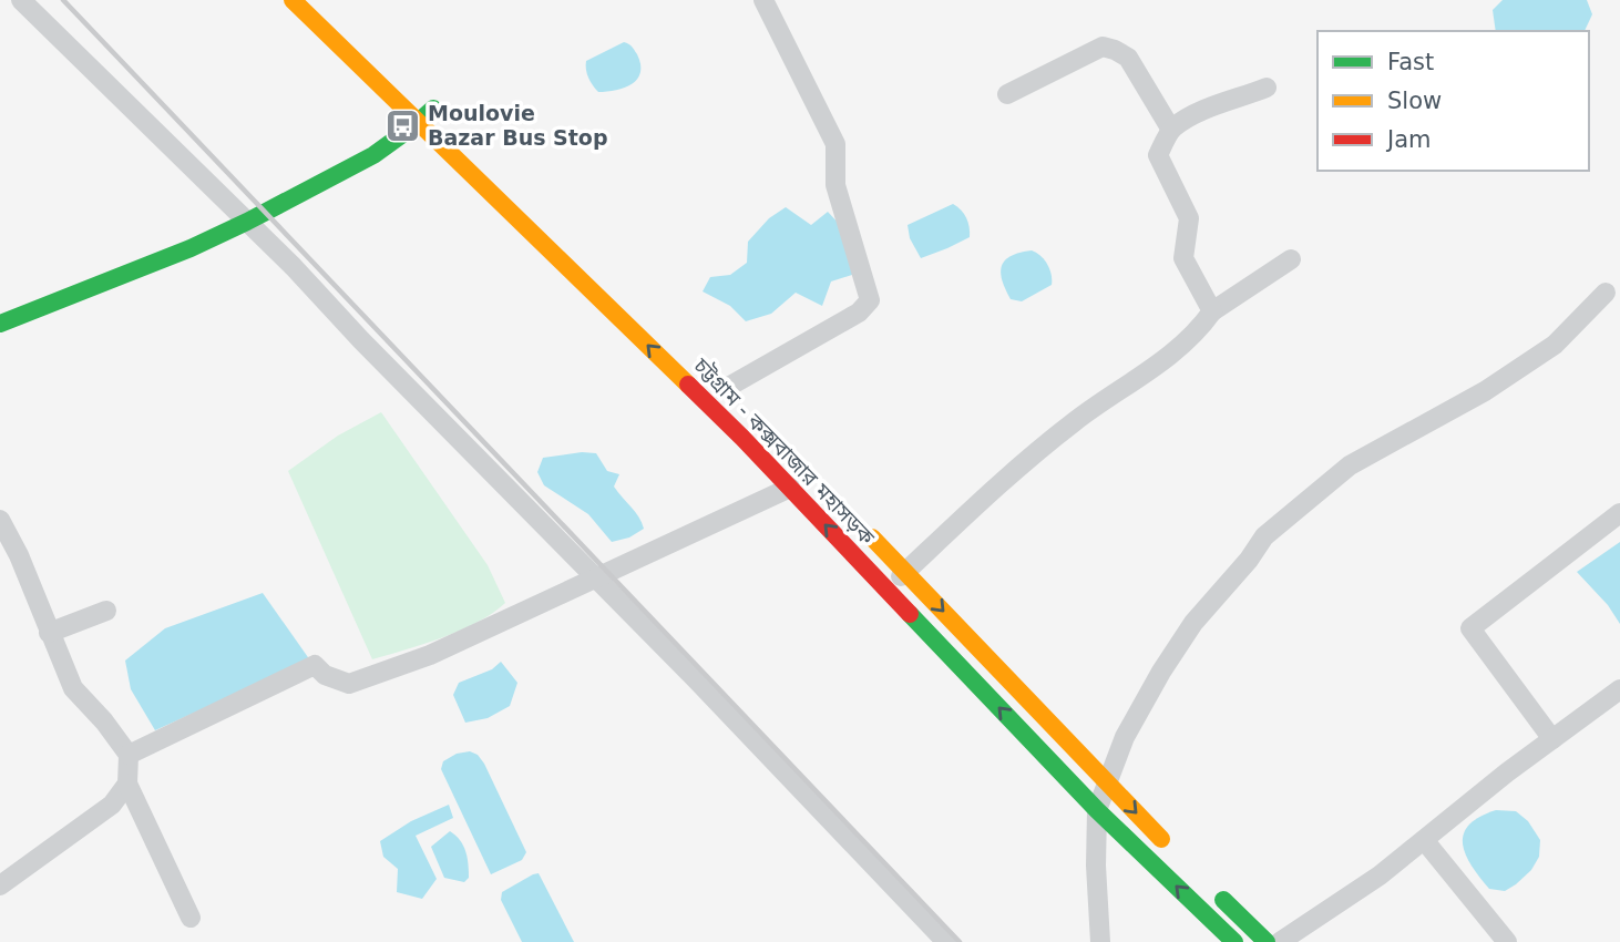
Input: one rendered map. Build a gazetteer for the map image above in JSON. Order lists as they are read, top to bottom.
{
  "streets": {
    "main road": ["চট্টগ্রাম - কক্সবাজার মহাসড়ক"]
  },
  "places": {
    "bus stop": ["Moulovie Bazar Bus Stop"]
  },
  "legend": ["Fast", "Slow", "Jam"]
}
